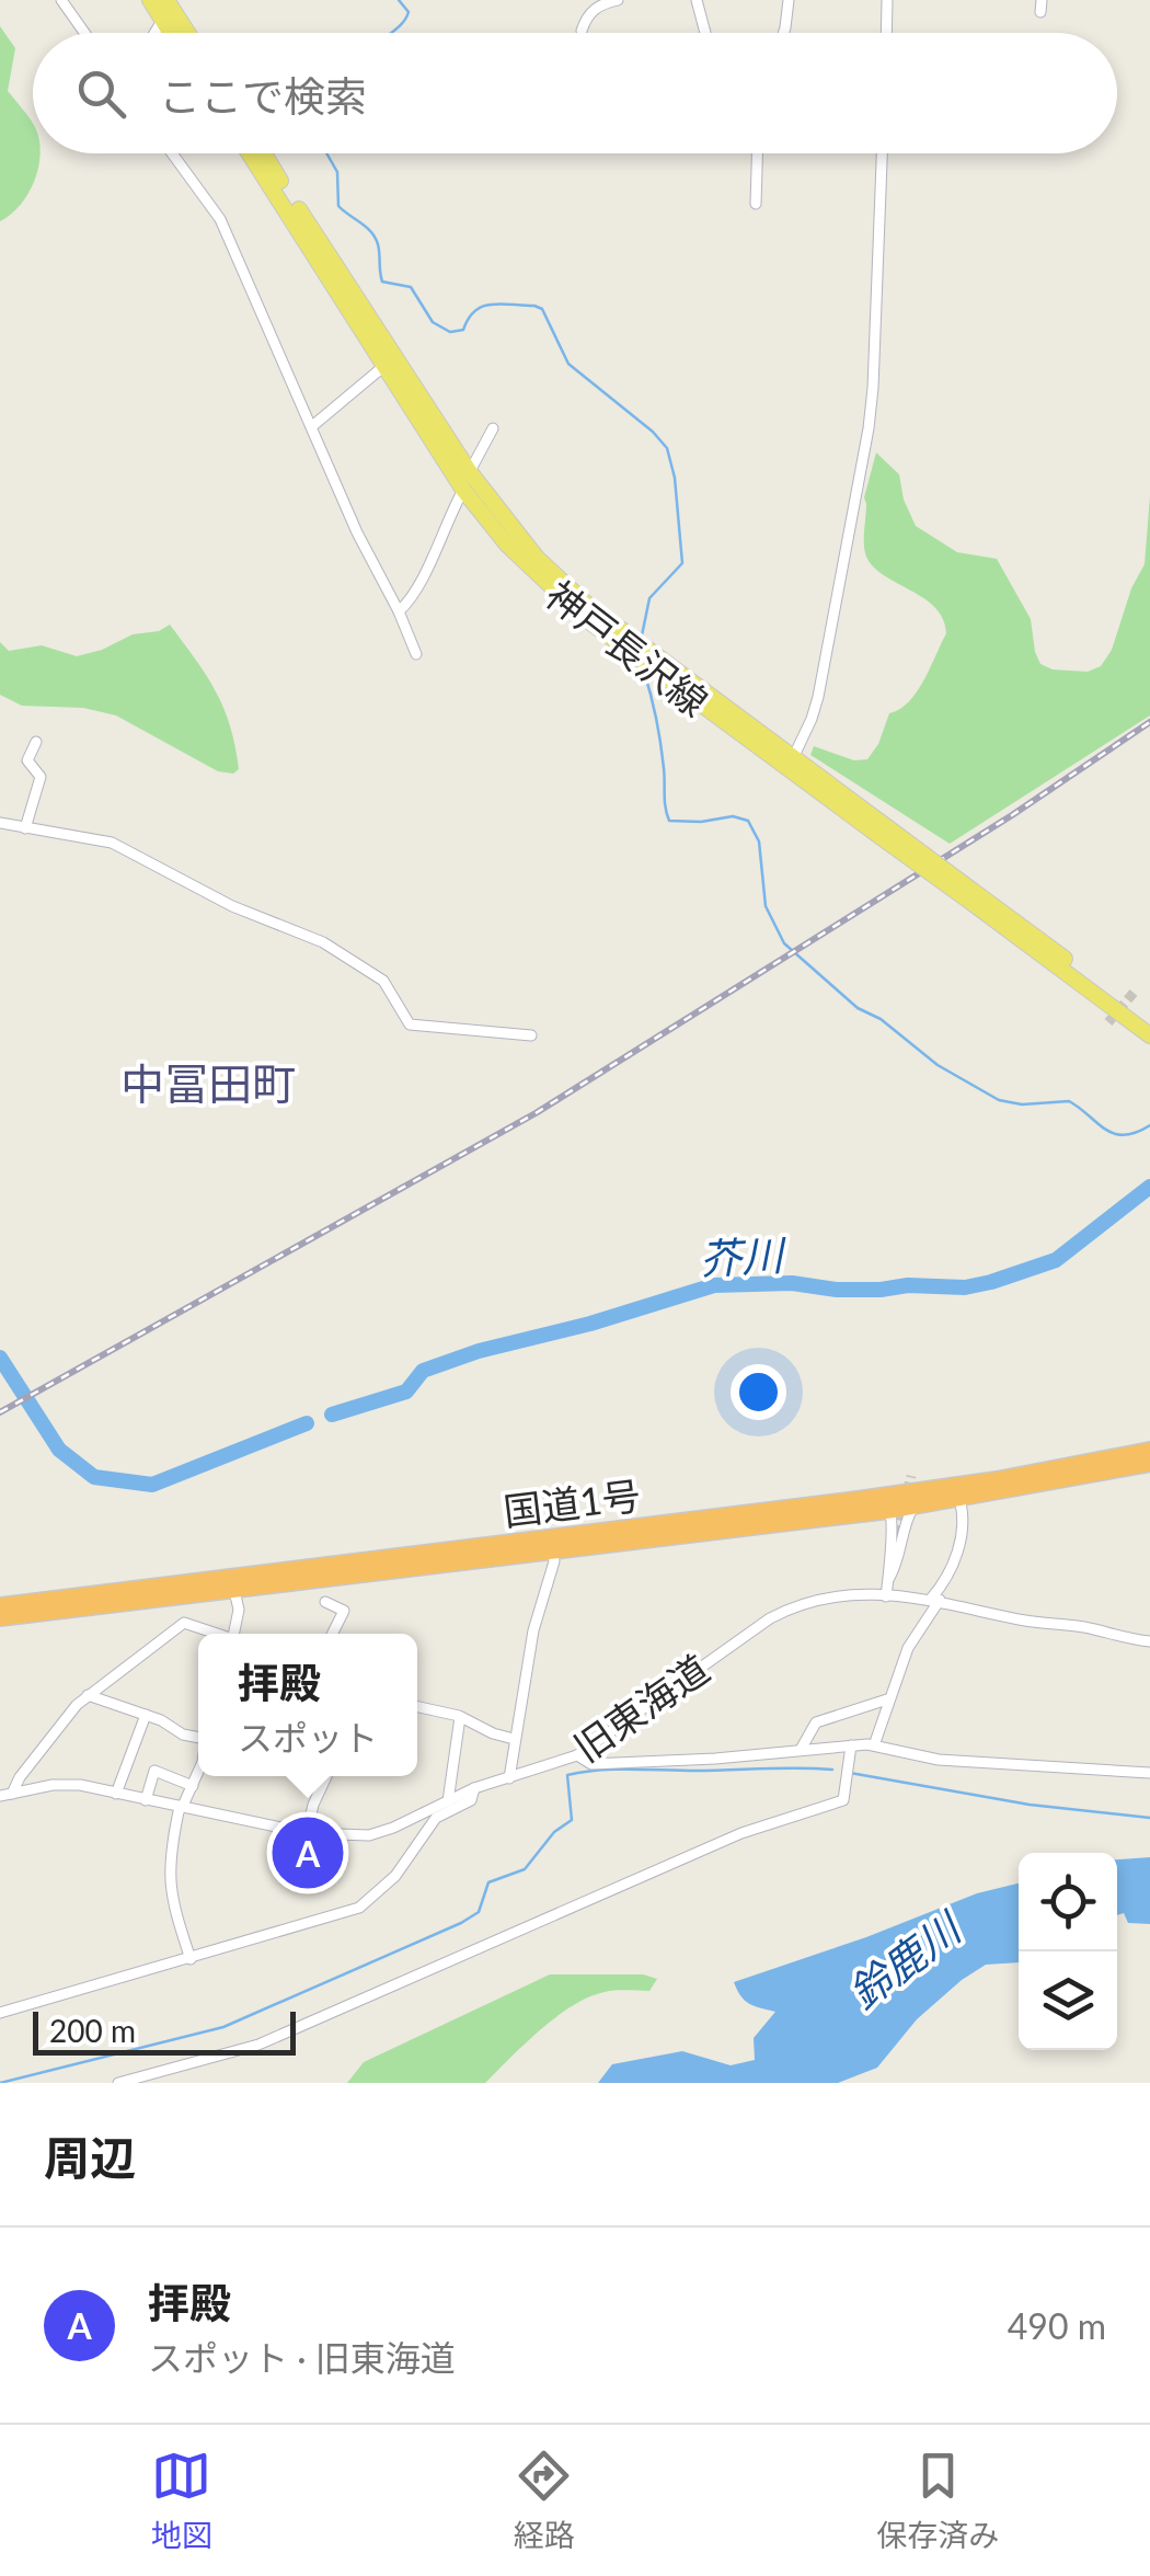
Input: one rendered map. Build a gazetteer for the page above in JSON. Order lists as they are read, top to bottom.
{
  "streets": {
    "highway": ["国道1号"],
    "main road": ["神戸長沢線"],
    "street": ["旧東海道"]
  },
  "districts": ["中冨田町"],
  "water": ["芥川", "鈴鹿川"],
  "scale_bar": "200 m",
  "page": {
    "search": "ここで検索",
    "popup": ["拝殿", "スポット"],
    "pins": "A",
    "scale": "200 m",
    "heading": "周辺",
    "list": [
      {
        "mark": "A",
        "name": "拝殿",
        "note": "スポット · 旧東海道",
        "value": "490 m"
      }
    ],
    "nav": ["地図", "経路", "保存済み"]
  }
}
